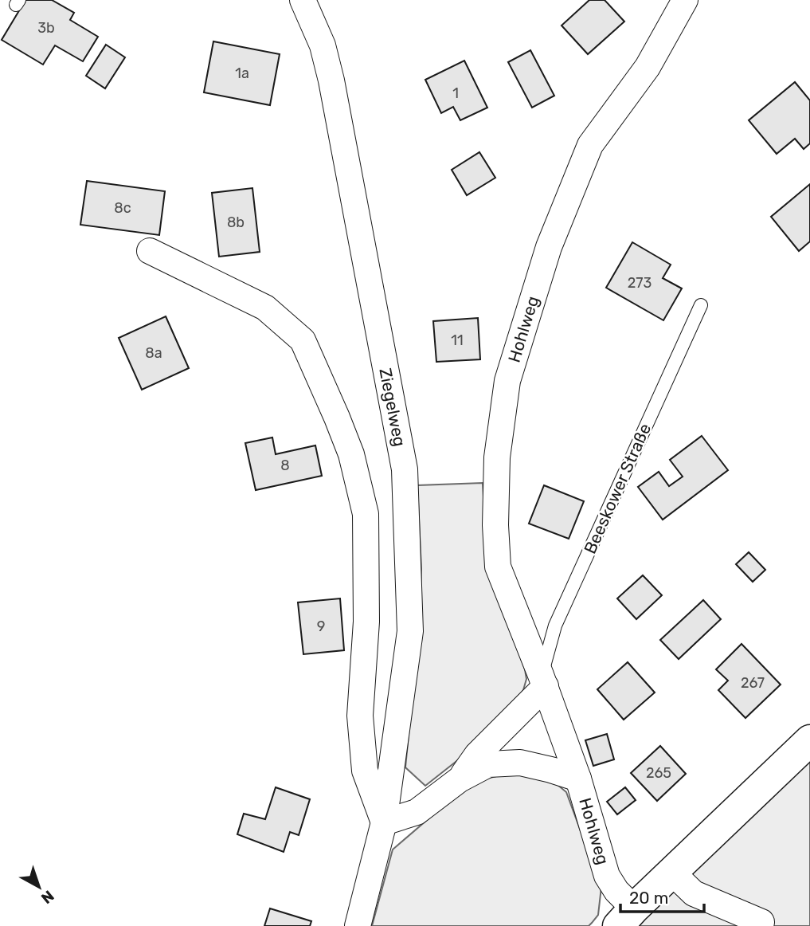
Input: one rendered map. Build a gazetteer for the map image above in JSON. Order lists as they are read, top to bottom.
{
  "streets": {
    "street": ["Hohlweg", "Ziegelweg"],
    "lane": ["Beeskower Straße"]
  },
  "crossings": [
    ["Hohlweg", "Ziegelweg"],
    ["Hohlweg", "Beeskower Straße"]
  ],
  "house_numbers": [
    "3b",
    "1a",
    "1",
    "8c",
    "8b",
    "273",
    "11",
    "8a",
    "8",
    "9",
    "267",
    "265"
  ],
  "scale_bar": "20 m",
  "north": "bottom right"
}
